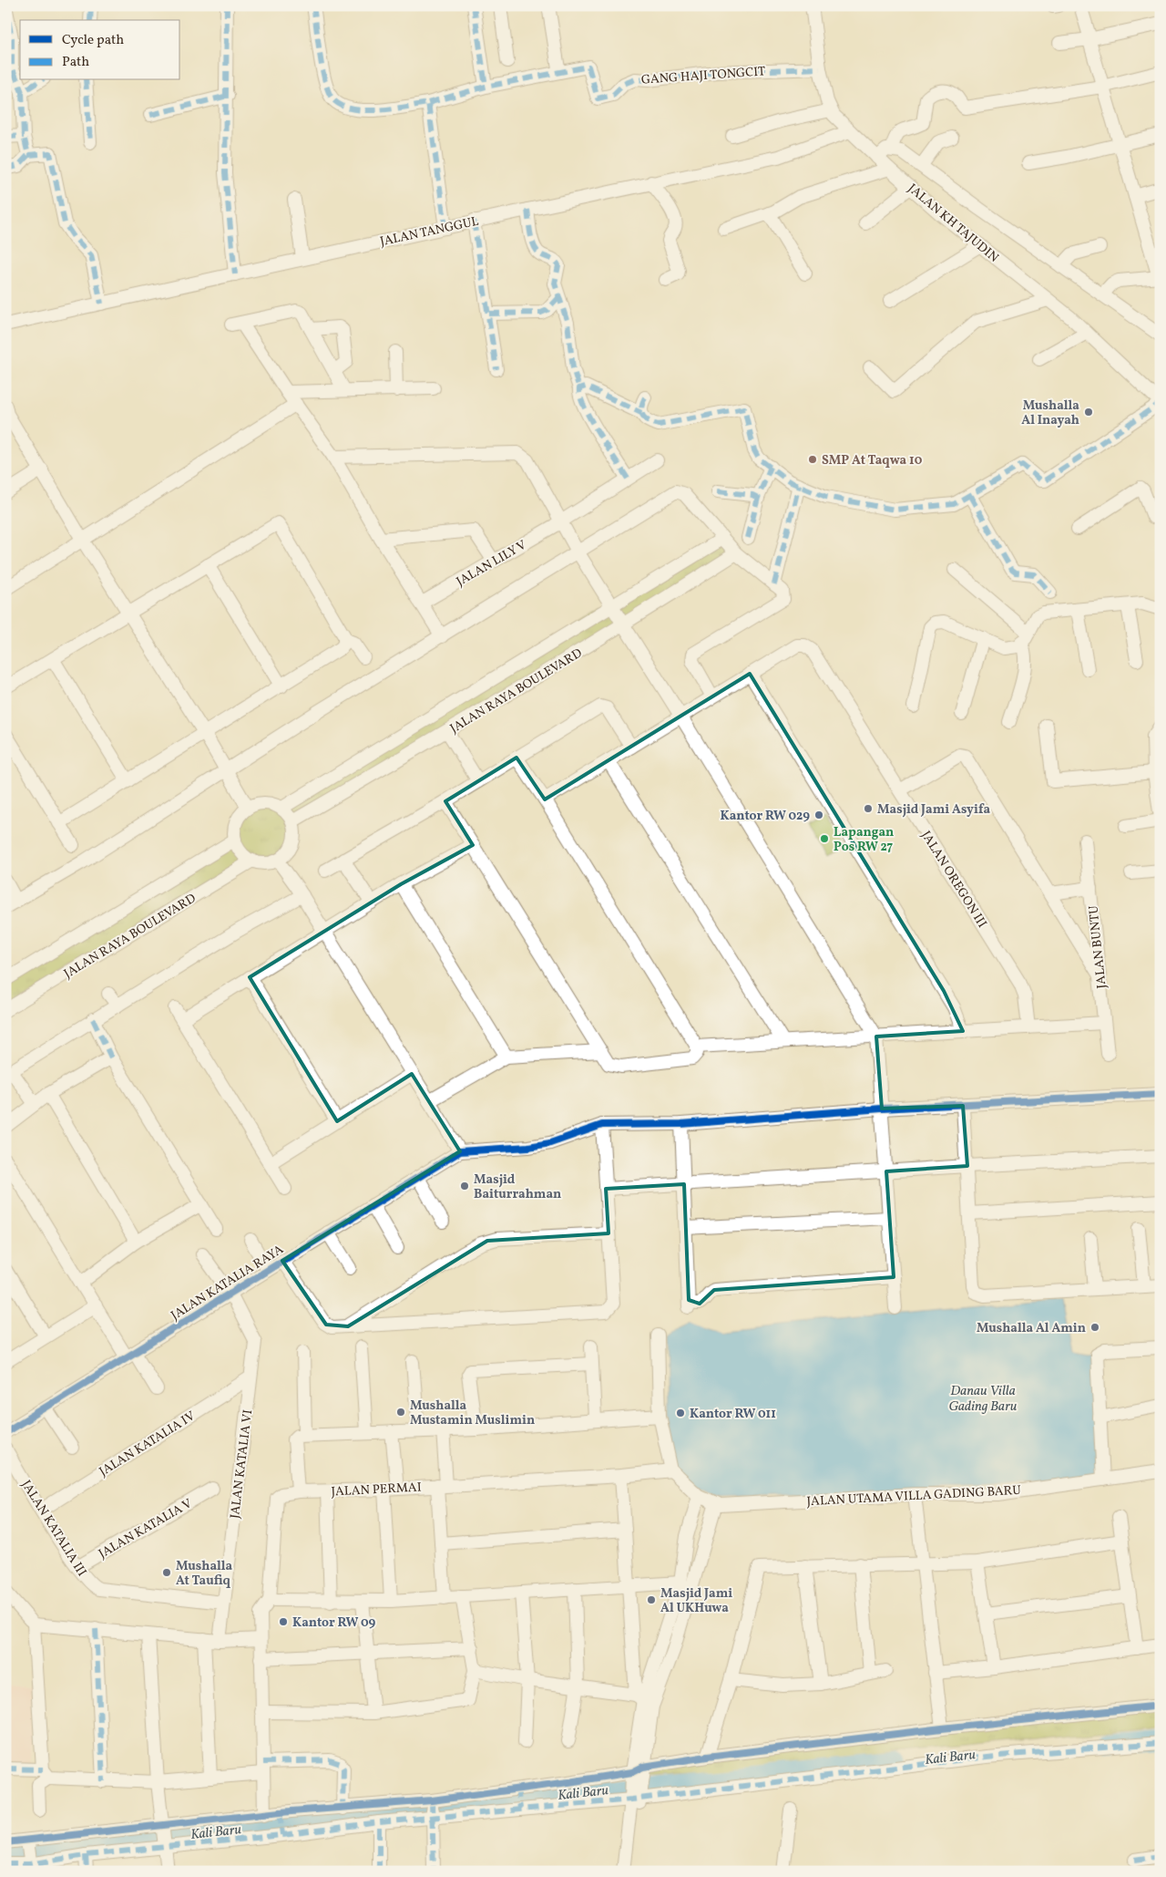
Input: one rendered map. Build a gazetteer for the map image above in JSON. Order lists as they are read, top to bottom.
{
  "streets": {
    "street": [
      "GANG HAJI TONGCIT",
      "JALAN KH TAJUDIN",
      "JALAN TANGGUL",
      "JALAN LILY V",
      "JALAN RAYA BOULEVARD",
      "JALAN OREGON III",
      "JALAN BUNTU",
      "JALAN KATALIA RAYA",
      "JALAN KATALIA IV",
      "JALAN KATALIA VI",
      "JALAN PERMAI",
      "JALAN UTAMA VILLA GADING BARU",
      "JALAN KATALIA III",
      "JALAN KATALIA V"
    ]
  },
  "crossings": [
    ["JALAN KH TAJUDIN", "JALAN TANGGUL"],
    ["JALAN KATALIA RAYA", "JALAN KATALIA VI"],
    ["JALAN KATALIA IV", "JALAN KATALIA VI"],
    ["JALAN KATALIA IV", "JALAN KATALIA III"],
    ["JALAN KATALIA VI", "JALAN KATALIA III"],
    ["JALAN KATALIA III", "JALAN KATALIA V"]
  ],
  "water": ["Danau Villa Gading Baru", "Kali Baru"],
  "places": [
    "Mushalla Al Inayah",
    "SMP At Taqwa 10",
    "Masjid Jami Asyifa",
    "Kantor RW 029",
    "Lapangan Pos RW 27",
    "Masjid Baiturrahman",
    "Mushalla Al Amin",
    "Mushalla Mustamin Muslimin",
    "Kantor RW 011",
    "Mushalla At Taufiq",
    "Masjid Jami Al UKHuwa",
    "Kantor RW 09"
  ],
  "legend": ["Cycle path", "Path"]
}
